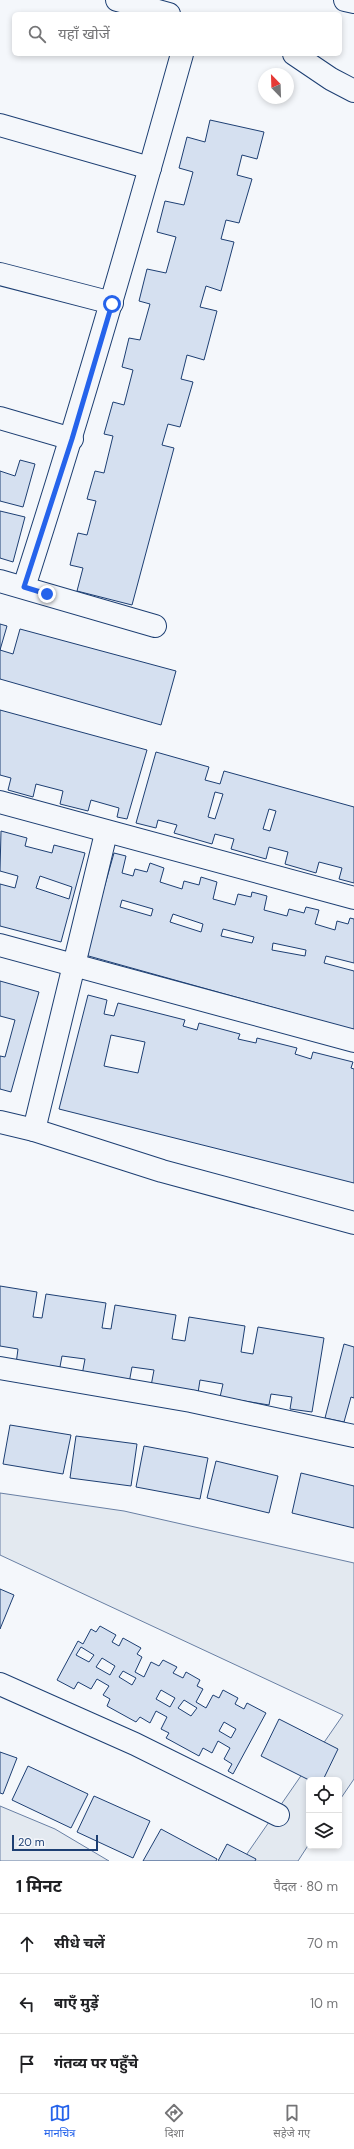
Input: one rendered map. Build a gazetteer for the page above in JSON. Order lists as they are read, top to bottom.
{
  "scale_bar": "20 m",
  "north": "top left",
  "page": {
    "search": "यहाँ खोजें",
    "scale": "20 m",
    "heading": ["1 मिनट", "पैदल · 80 m"],
    "list": [
      ["सीधे चलें", "70 m"],
      ["बाएँ मुड़ें", "10 m"],
      "गंतव्य पर पहुँचे"
    ],
    "nav": ["मानचित्र", "दिशा", "सहेजे गए"]
  }
}
